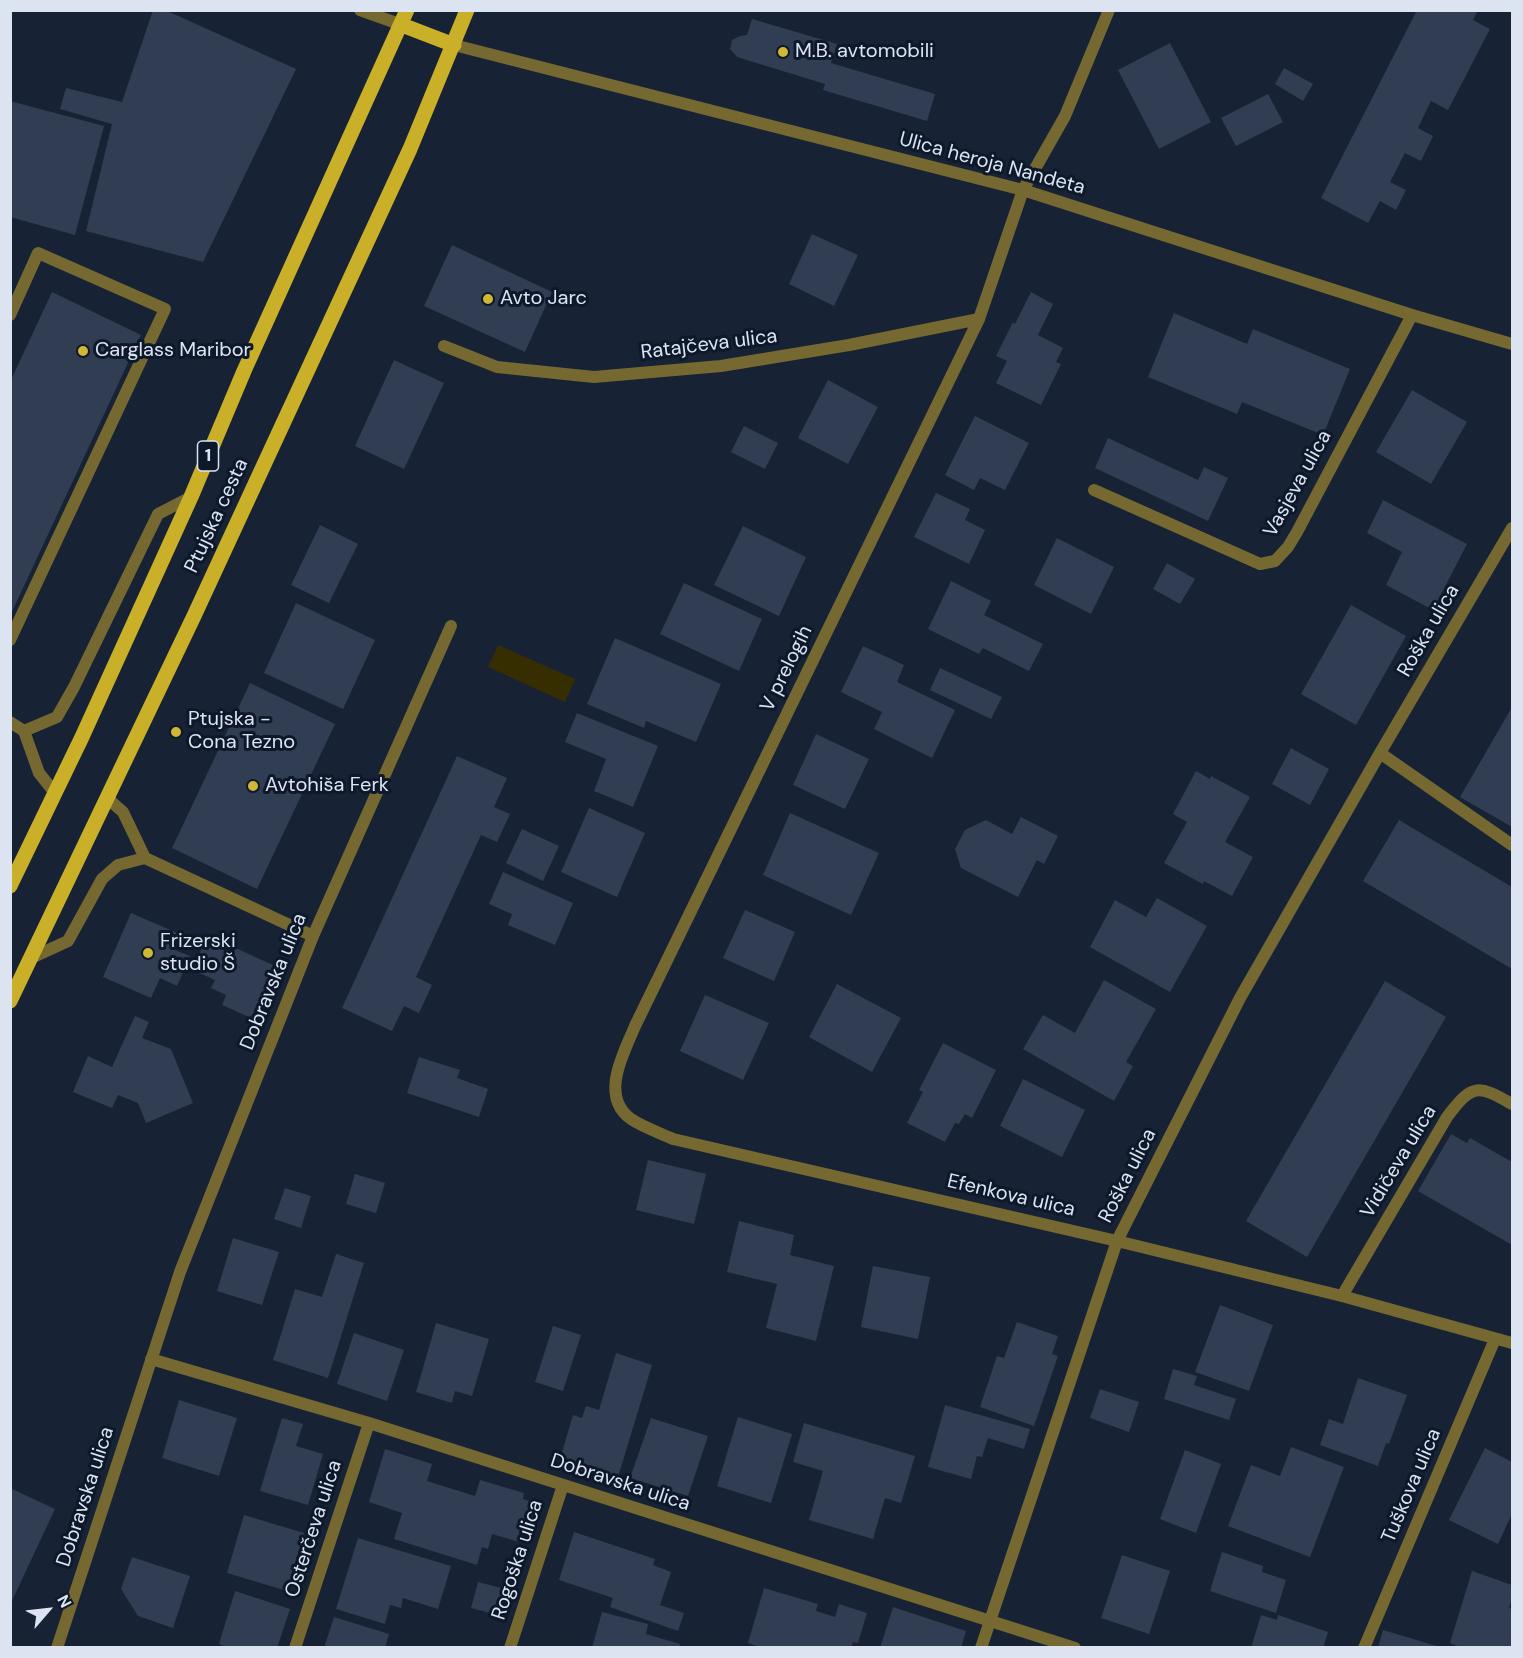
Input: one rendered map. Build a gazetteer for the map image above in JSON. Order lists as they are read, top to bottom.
{
  "streets": {
    "main road": ["1", "Ptujska cesta"],
    "street": [
      "Ulica heroja Nandeta",
      "Ratajčeva ulica",
      "Vasjeva ulica",
      "Roška ulica",
      "V prelogih",
      "Dobravska ulica",
      "Vidičeva ulica",
      "Efenkova ulica",
      "Tuškova ulica",
      "Osterčeva ulica",
      "Rogoška ulica"
    ]
  },
  "crossings": [
    ["Ulica heroja Nandeta", "Vasjeva ulica"],
    ["Ulica heroja Nandeta", "Ptujska cesta"],
    ["Ulica heroja Nandeta", "V prelogih"],
    ["Ratajčeva ulica", "V prelogih"],
    ["Roška ulica", "Dobravska ulica"],
    ["Roška ulica", "Efenkova ulica"],
    ["V prelogih", "Efenkova ulica"],
    ["Dobravska ulica", "Osterčeva ulica"],
    ["Dobravska ulica", "Rogoška ulica"],
    ["Vidičeva ulica", "Efenkova ulica"],
    ["Efenkova ulica", "Tuškova ulica"]
  ],
  "places": [
    "M.B. avtomobili",
    "Avto Jarc",
    "Carglass Maribor",
    "Ptujska - Cona Tezno",
    "Avtohiša Ferk",
    "Frizerski studio Š"
  ],
  "north": "top right"
}
